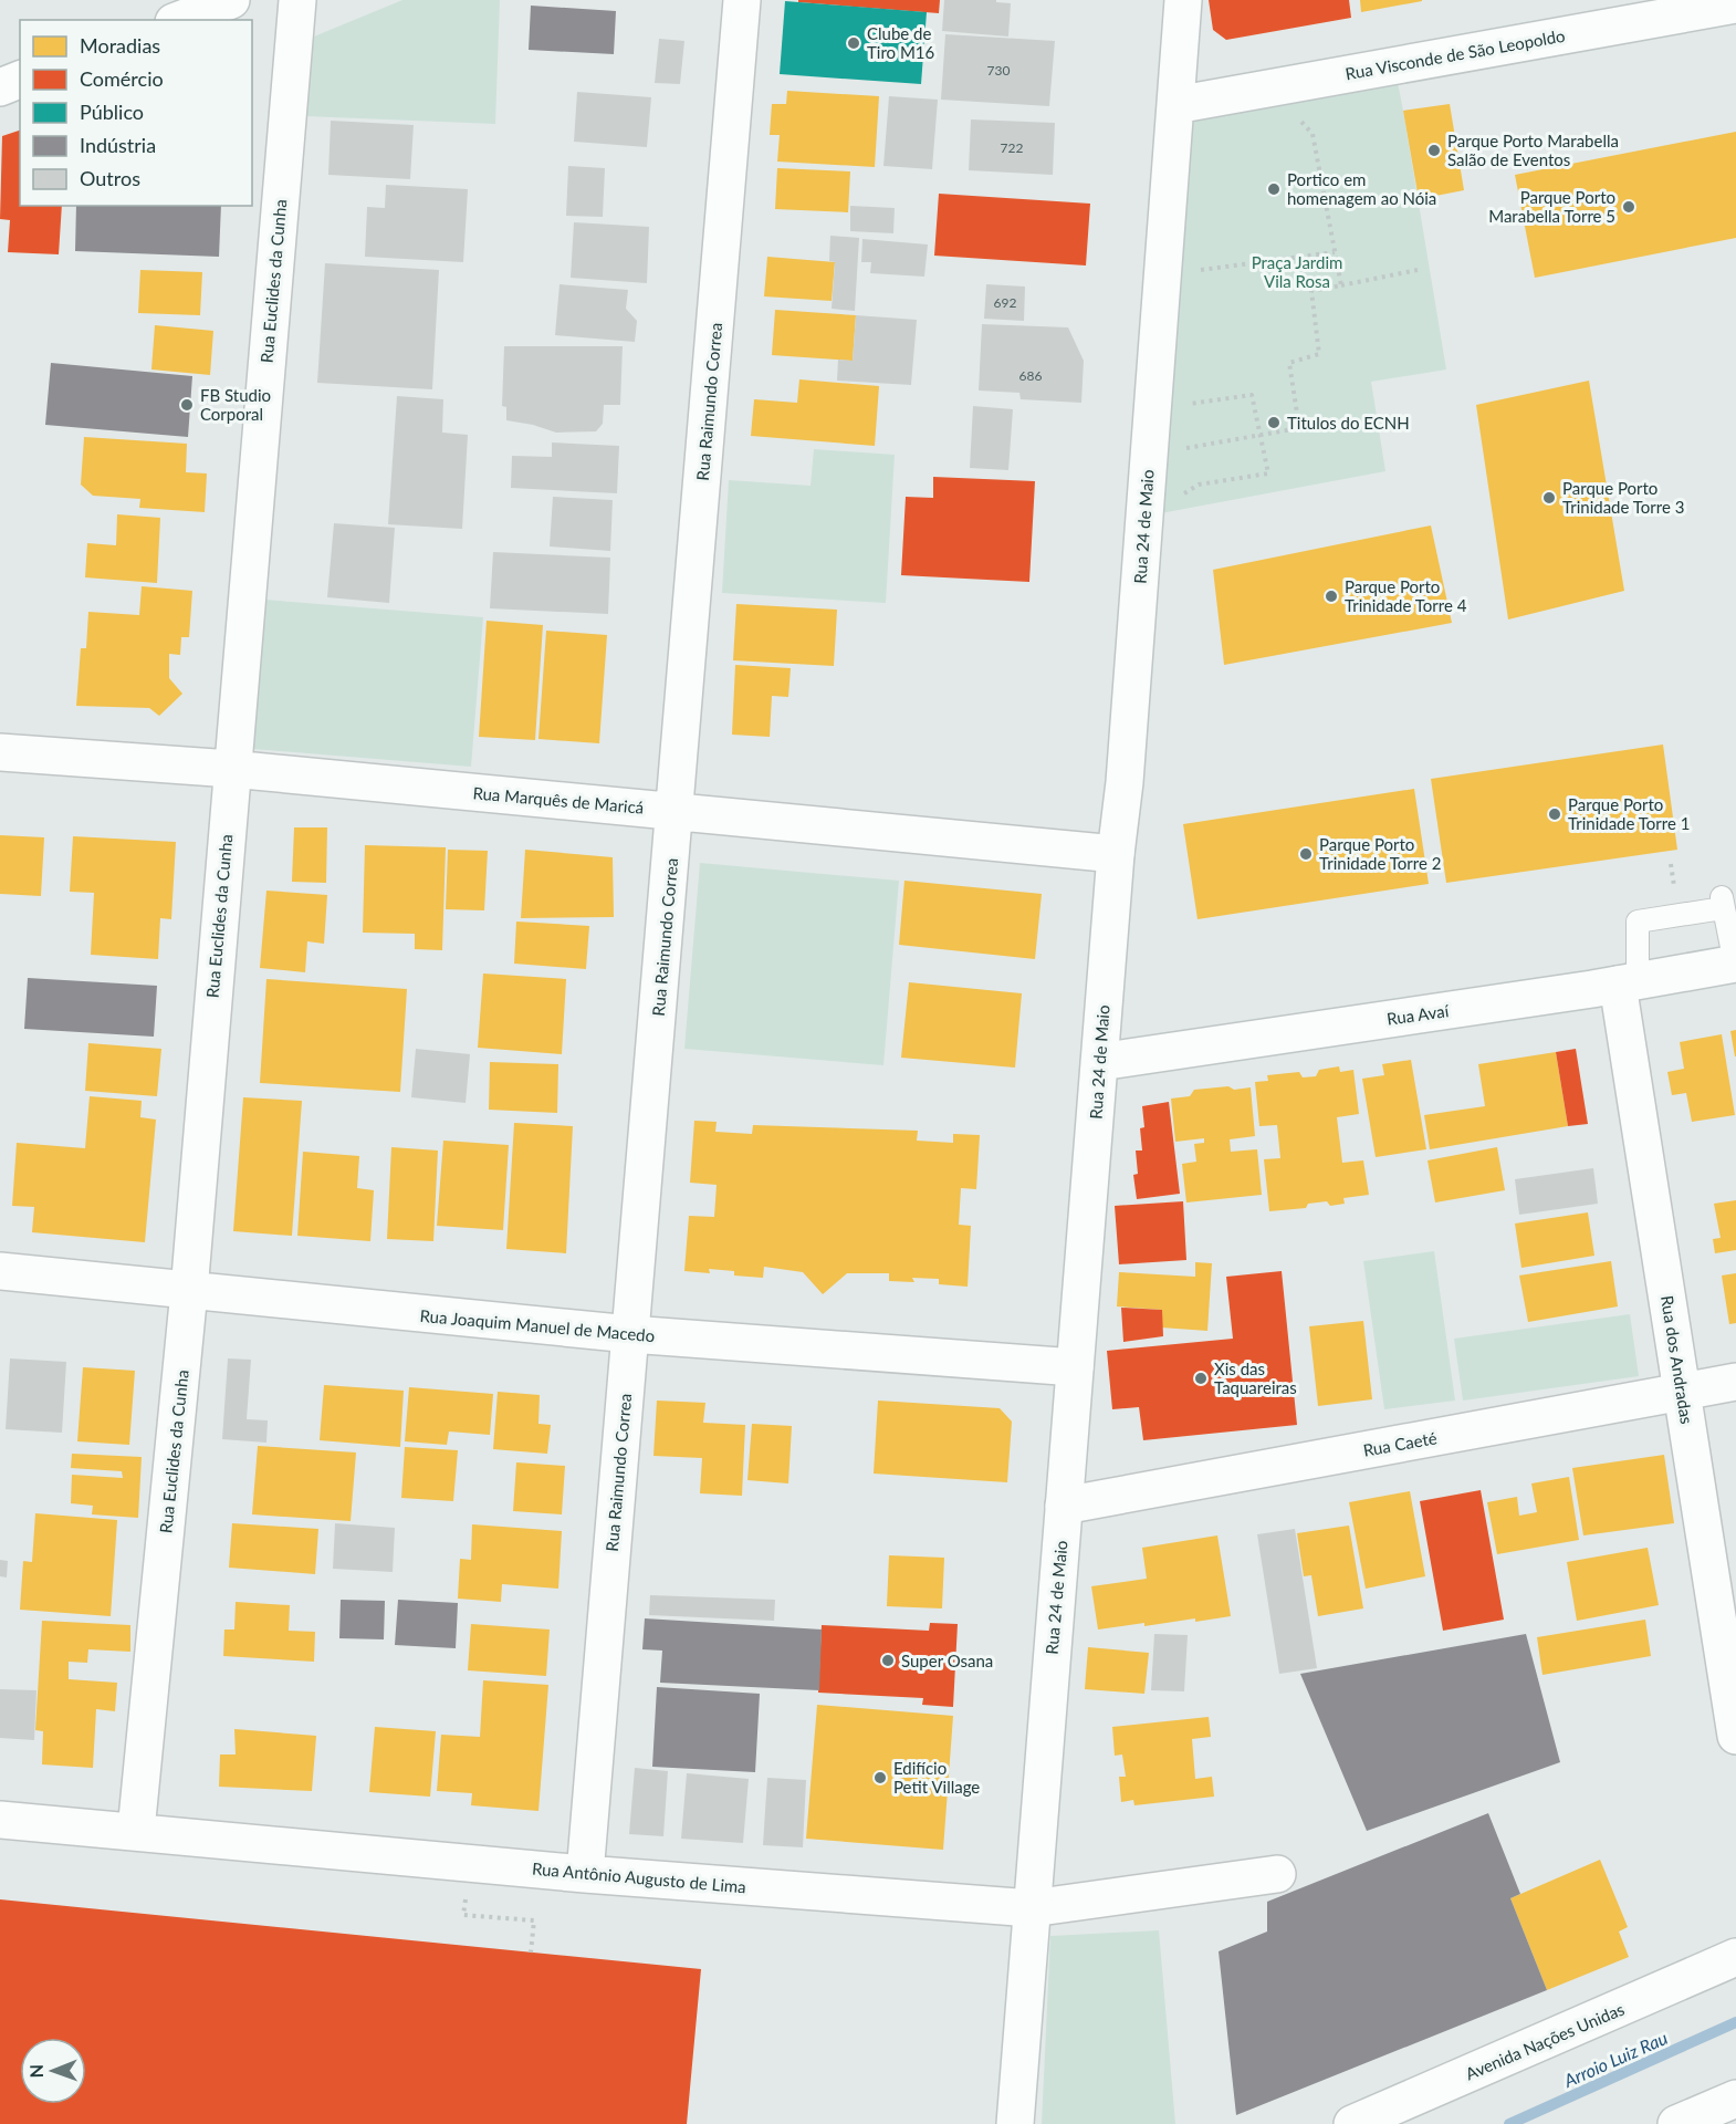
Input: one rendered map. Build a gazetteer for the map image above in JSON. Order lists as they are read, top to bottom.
{
  "streets": {
    "street": [
      "Rua Visconde de São Leopoldo",
      "Rua Euclides da Cunha",
      "Rua Raimundo Correa",
      "Rua 24 de Maio",
      "Rua Marquês de Maricá",
      "Rua Avaí",
      "Rua Joaquim Manuel de Macedo",
      "Rua dos Andradas",
      "Rua Caeté",
      "Rua Antônio Augusto de Lima",
      "Avenida Nações Unidas"
    ]
  },
  "crossings": [
    ["Rua Visconde de São Leopoldo", "Rua 24 de Maio"],
    ["Rua Euclides da Cunha", "Rua Marquês de Maricá"],
    ["Rua Euclides da Cunha", "Rua Joaquim Manuel de Macedo"],
    ["Rua Euclides da Cunha", "Rua Antônio Augusto de Lima"],
    ["Rua Raimundo Correa", "Rua Marquês de Maricá"],
    ["Rua Raimundo Correa", "Rua Joaquim Manuel de Macedo"],
    ["Rua Raimundo Correa", "Rua Antônio Augusto de Lima"],
    ["Rua 24 de Maio", "Rua Marquês de Maricá"],
    ["Rua 24 de Maio", "Rua Avaí"],
    ["Rua 24 de Maio", "Rua Joaquim Manuel de Macedo"],
    ["Rua 24 de Maio", "Rua Caeté"],
    ["Rua 24 de Maio", "Rua Antônio Augusto de Lima"],
    ["Rua Avaí", "Rua dos Andradas"],
    ["Rua dos Andradas", "Rua Caeté"]
  ],
  "water": ["Arroio Luiz Rau"],
  "parks": ["Praça Jardim Vila Rosa"],
  "places": [
    "Clube de Tiro M16",
    "Parque Porto Marabella Salão de Eventos",
    "Portico em homenagem ao Nóia",
    "Parque Porto Marabella Torre 5",
    "FB Studio Corporal",
    "Titulos do ECNH",
    "Parque Porto Trinidade Torre 3",
    "Parque Porto Trinidade Torre 4",
    "Parque Porto Trinidade Torre 1",
    "Parque Porto Trinidade Torre 2",
    "Xis das Taquareiras",
    "Super Osana",
    "Edifício Petit Village"
  ],
  "house_numbers": [
    "730",
    "722",
    "692",
    "686"
  ],
  "legend": [
    "Moradias",
    "Comércio",
    "Público",
    "Indústria",
    "Outros"
  ],
  "north": "left"
}
